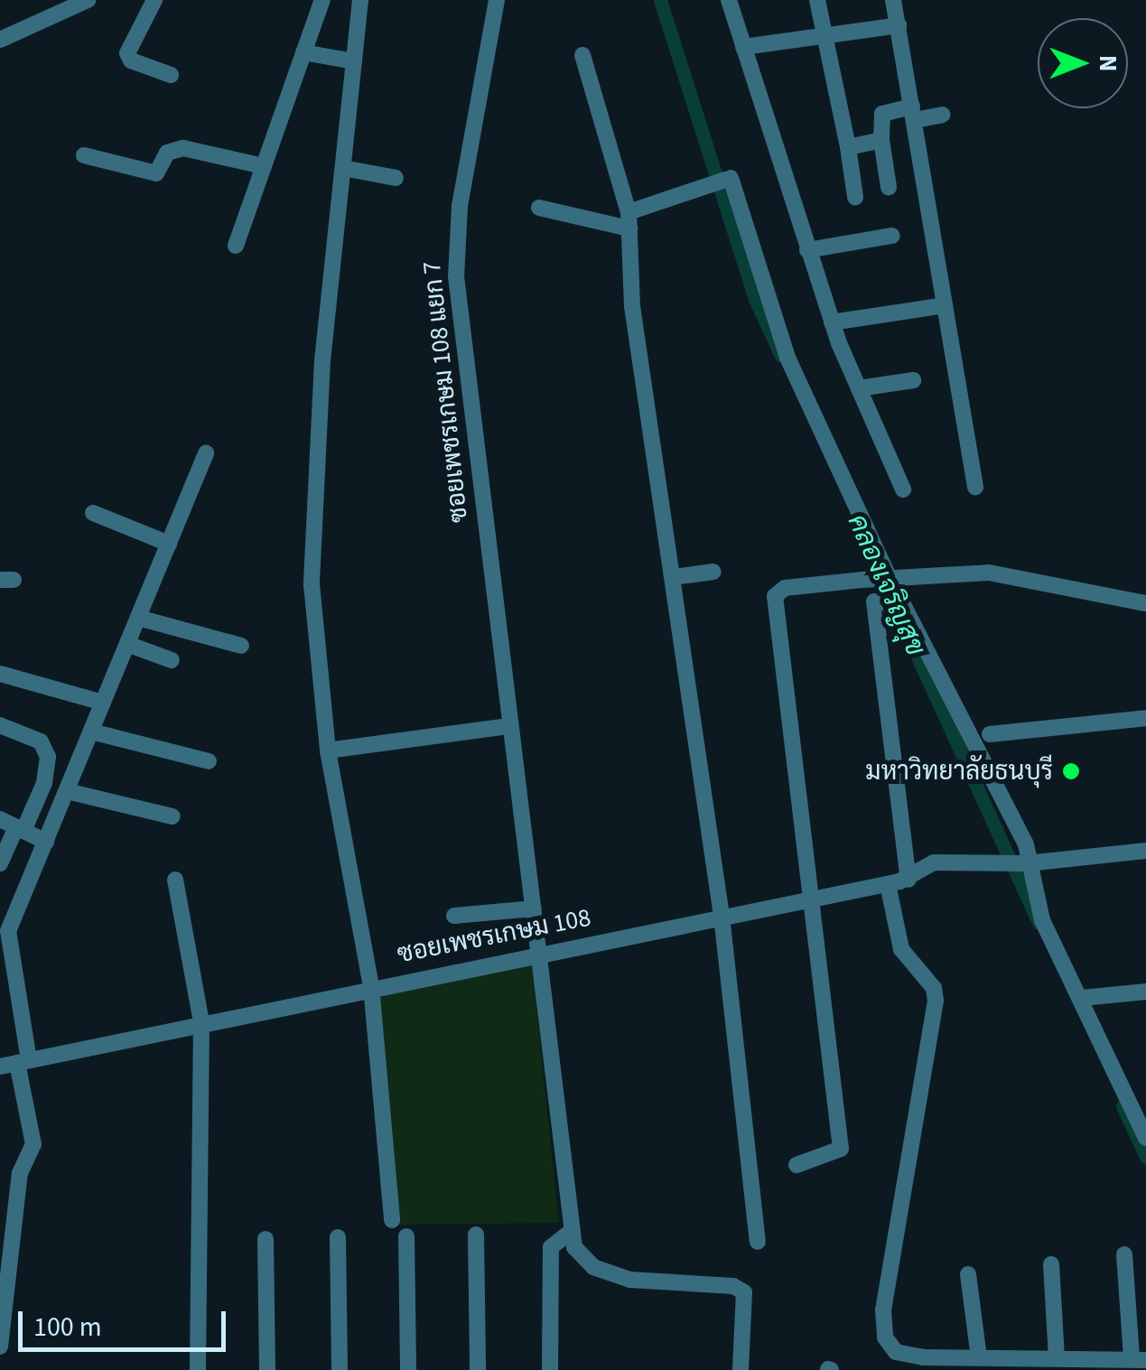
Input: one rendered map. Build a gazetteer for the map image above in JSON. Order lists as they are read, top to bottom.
{
  "streets": {
    "street": ["ซอยเพชรเกษม 108 แยก 7", "ซอยเพชรเกษม 108"]
  },
  "crossings": [
    ["ซอยเพชรเกษม 108 แยก 7", "ซอยเพชรเกษม 108"]
  ],
  "water": ["คลองเจริญสุข"],
  "places": ["มหาวิทยาลัยธนบุรี"],
  "scale_bar": "100 m",
  "north": "right"
}
